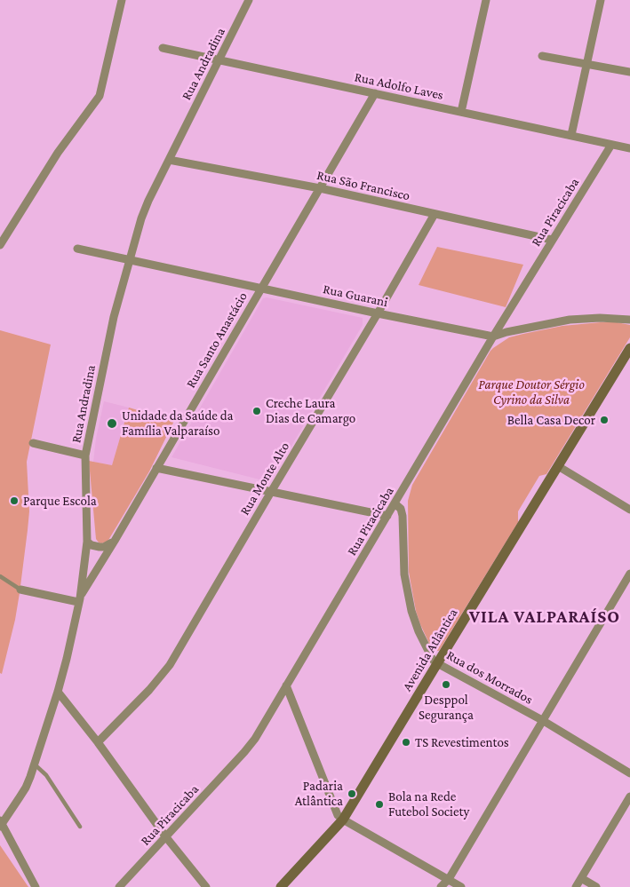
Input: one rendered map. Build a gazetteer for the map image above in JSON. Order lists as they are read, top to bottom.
{
  "streets": {
    "main road": ["Avenida Atlântica"],
    "street": [
      "Rua Andradina",
      "Rua Adolfo Laves",
      "Rua São Francisco",
      "Rua Piracicaba",
      "Rua Guarani",
      "Rua Santo Anastácio",
      "Rua Monte Alto",
      "Rua dos Morrados"
    ]
  },
  "crossings": [
    ["Rua Andradina", "Rua Adolfo Laves"],
    ["Rua Andradina", "Rua São Francisco"],
    ["Rua Andradina", "Rua Guarani"],
    ["Rua Andradina", "Rua Santo Anastácio"],
    ["Rua Adolfo Laves", "Rua Piracicaba"],
    ["Rua Adolfo Laves", "Rua Santo Anastácio"],
    ["Rua São Francisco", "Rua Piracicaba"],
    ["Rua São Francisco", "Rua Santo Anastácio"],
    ["Rua São Francisco", "Rua Monte Alto"],
    ["Rua Piracicaba", "Rua Guarani"],
    ["Rua Piracicaba", "Rua dos Morrados"],
    ["Rua Guarani", "Rua Santo Anastácio"],
    ["Rua Guarani", "Rua Monte Alto"],
    ["Avenida Atlântica", "Rua dos Morrados"]
  ],
  "districts": ["VILA VALPARAÍSO"],
  "parks": ["Parque Doutor Sérgio Cyrino da Silva"],
  "places": [
    "Creche Laura Dias de Camargo",
    "Bella Casa Decor",
    "Unidade da Saúde da Família Valparaíso",
    "Parque Escola",
    "Desppol Segurança",
    "TS Revestimentos",
    "Padaria Atlântica",
    "Bola na Rede Futebol Society"
  ]
}
